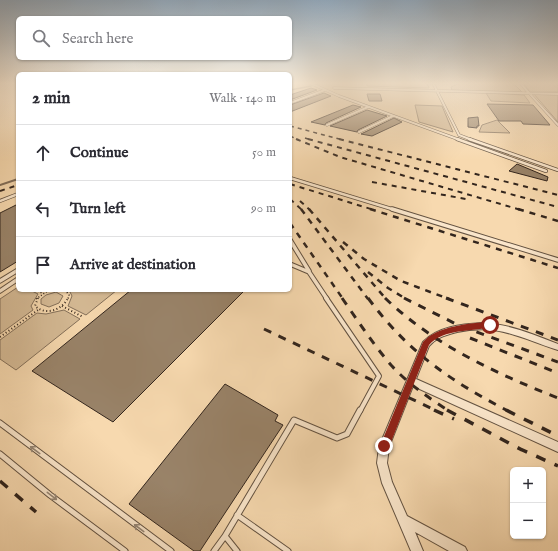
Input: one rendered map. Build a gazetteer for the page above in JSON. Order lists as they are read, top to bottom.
{
  "page": {
    "search": "Search here",
    "heading": ["2 min", "Walk · 140 m"],
    "list": [
      ["Continue", "50 m"],
      ["Turn left", "90 m"],
      "Arrive at destination"
    ],
    "map_buttons": ["+", "−"]
  }
}
